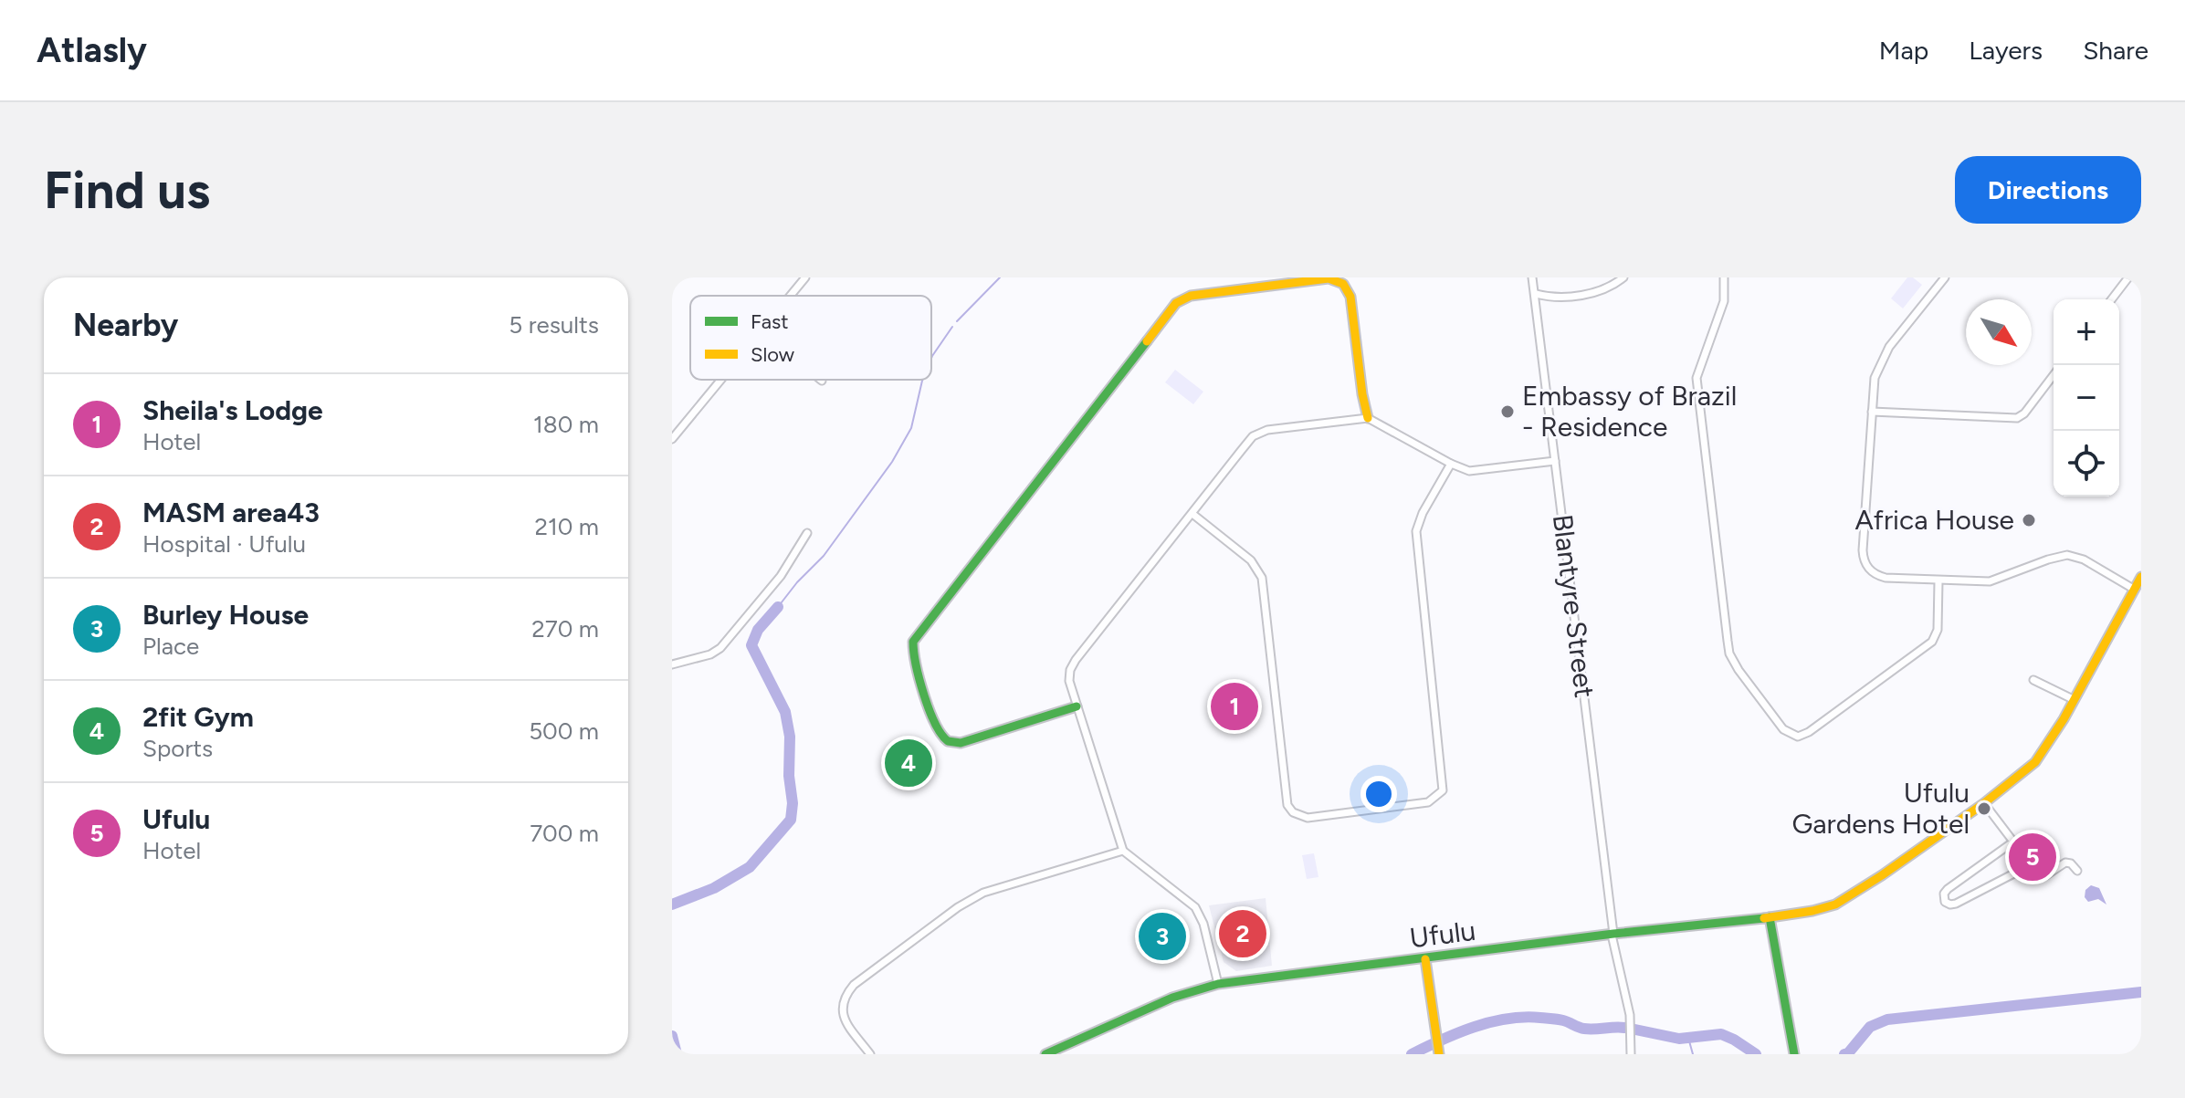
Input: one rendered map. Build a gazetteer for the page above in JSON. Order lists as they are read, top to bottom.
{
  "streets": {
    "street": ["Blantyre Street", "Ufulu"]
  },
  "crossings": [
    ["Blantyre Street", "Ufulu"]
  ],
  "places": ["Embassy of Brazil - Residence", "Africa House", "Ufulu Gardens Hotel"],
  "legend": ["Fast", "Slow"],
  "north": "bottom right",
  "page": {
    "header": "Atlasly",
    "nav": ["Map", "Layers", "Share"],
    "buttons": "Directions",
    "title": "Find us",
    "heading": ["Nearby", "5 results"],
    "map_buttons": ["+", "−"],
    "list": [
      {
        "mark": "1",
        "name": "Sheila's Lodge",
        "note": "Hotel",
        "value": "180 m"
      },
      {
        "mark": "2",
        "name": "MASM area43",
        "note": "Hospital · Ufulu",
        "value": "210 m"
      },
      {
        "mark": "3",
        "name": "Burley House",
        "note": "Place",
        "value": "270 m"
      },
      {
        "mark": "4",
        "name": "2fit Gym",
        "note": "Sports",
        "value": "500 m"
      },
      {
        "mark": "5",
        "name": "Ufulu",
        "note": "Hotel",
        "value": "700 m"
      }
    ],
    "pins": [
      "1",
      "4",
      "5",
      "2",
      "3"
    ]
  }
}
